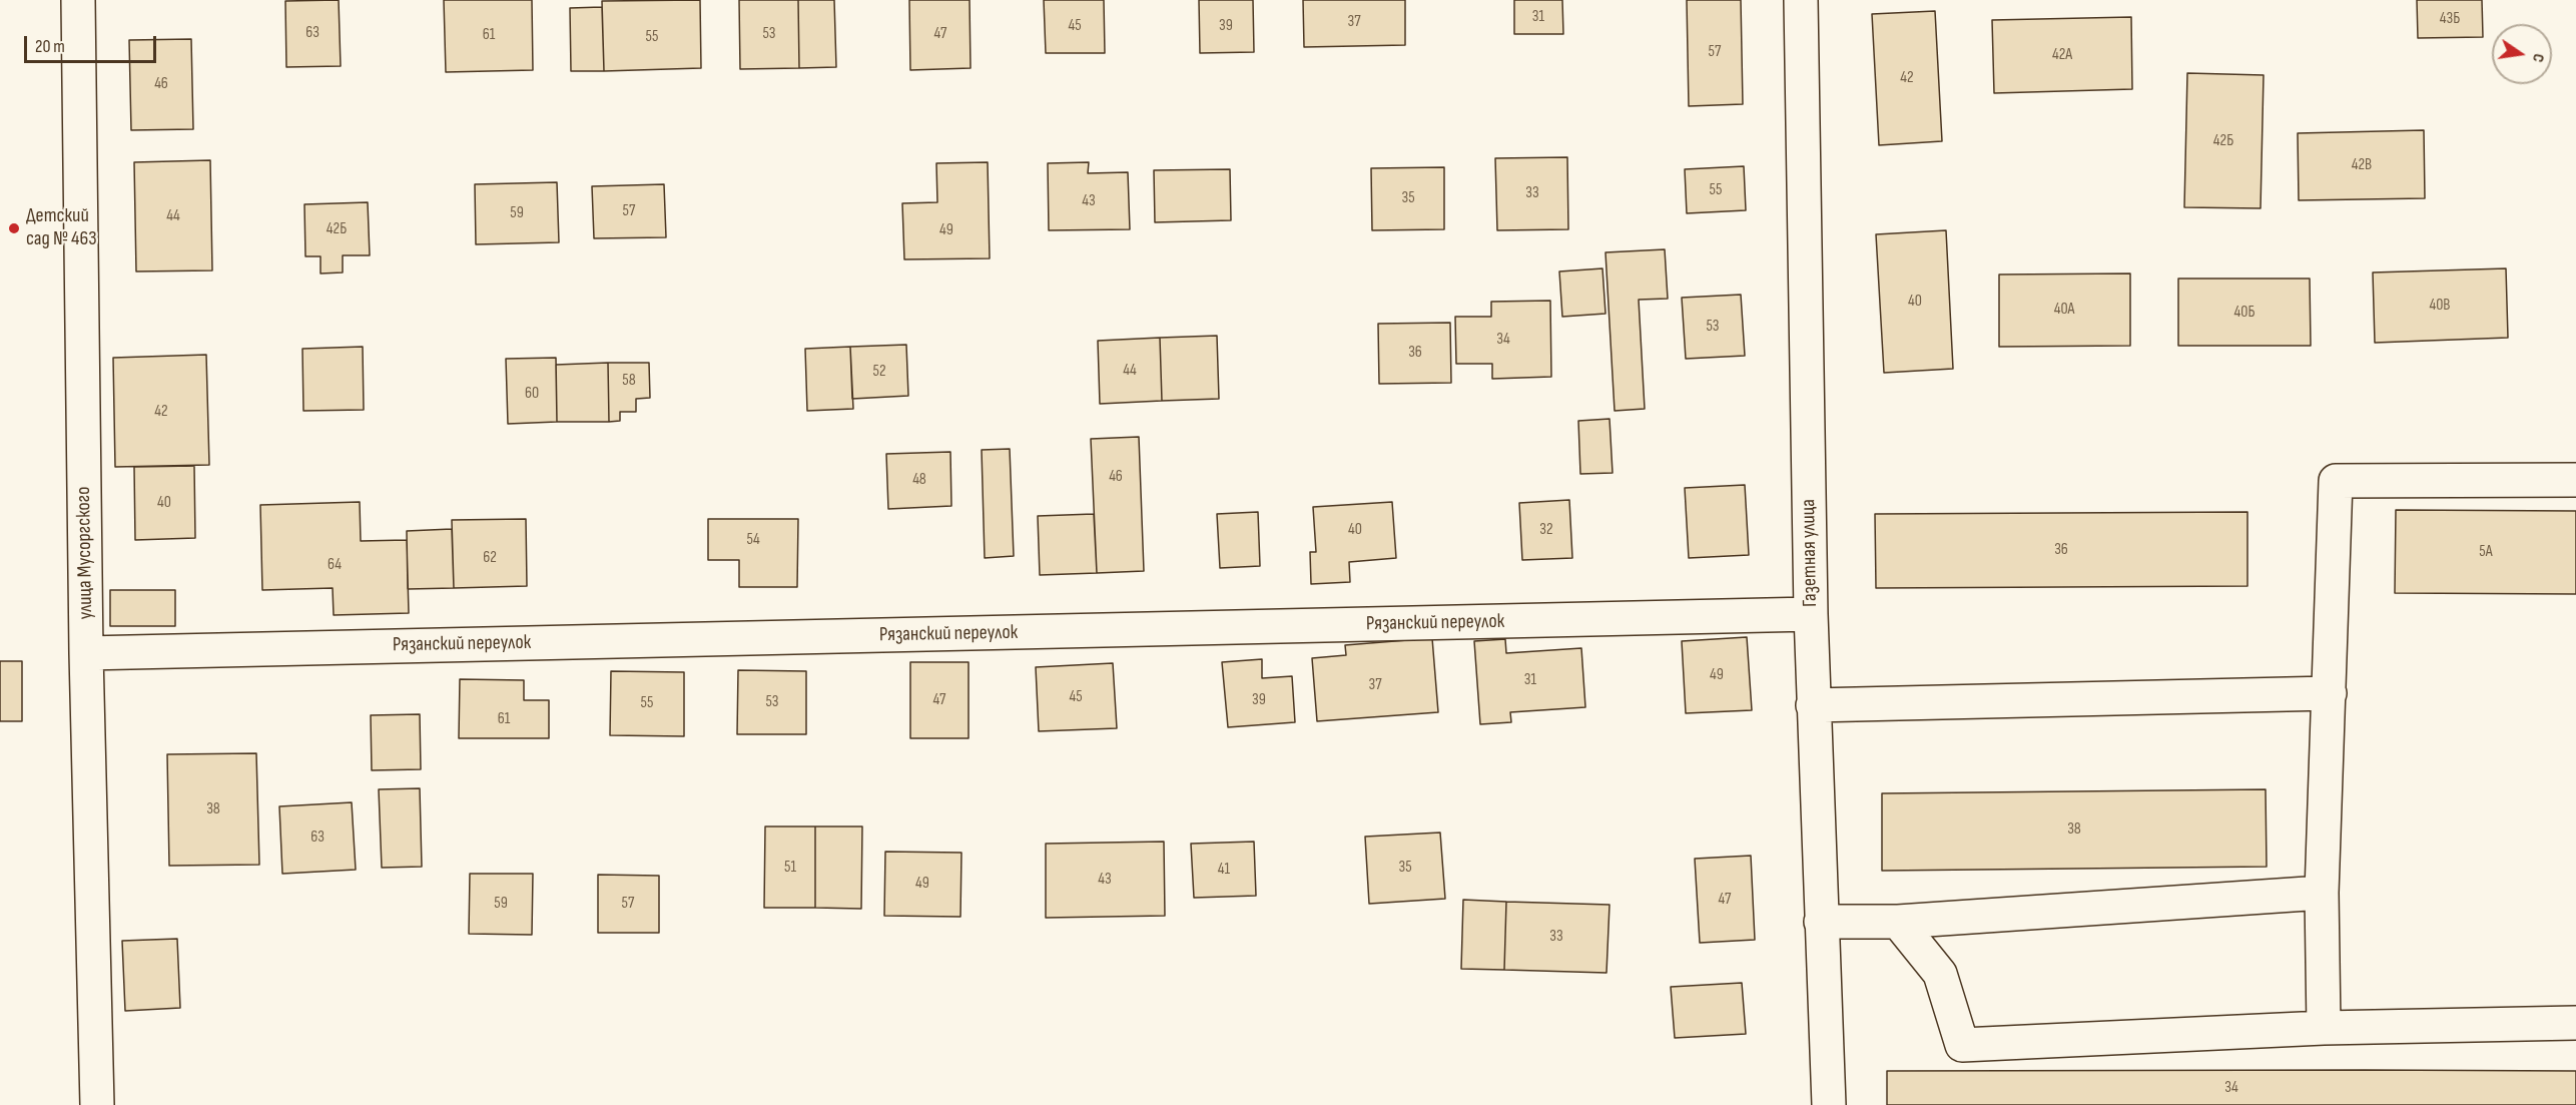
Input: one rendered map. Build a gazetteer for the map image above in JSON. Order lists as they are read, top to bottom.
{
  "streets": {
    "street": ["улица Мусоргского", "Газетная улица", "Рязанский переулок"]
  },
  "crossings": [
    ["улица Мусоргского", "Рязанский переулок"],
    ["Газетная улица", "Рязанский переулок"]
  ],
  "places": ["Детский сад № 463"],
  "house_numbers": [
    "31",
    "43Б",
    "37",
    "45",
    "39",
    "63",
    "53",
    "47",
    "61",
    "55",
    "57",
    "42А",
    "42",
    "46",
    "42Б",
    "42В",
    "55",
    "33",
    "35",
    "43",
    "57",
    "59",
    "44",
    "42Б",
    "49",
    "40",
    "40В",
    "40А",
    "40Б",
    "53",
    "34",
    "36",
    "44",
    "52",
    "58",
    "60",
    "42",
    "46",
    "48",
    "40",
    "40",
    "32",
    "54",
    "36",
    "5А",
    "62",
    "64",
    "49",
    "31",
    "37",
    "45",
    "47",
    "39",
    "53",
    "55",
    "61",
    "38",
    "38",
    "63",
    "51",
    "35",
    "41",
    "43",
    "49",
    "47",
    "59",
    "57",
    "33",
    "34"
  ],
  "scale_bar": "20 m",
  "north": "right"
}
